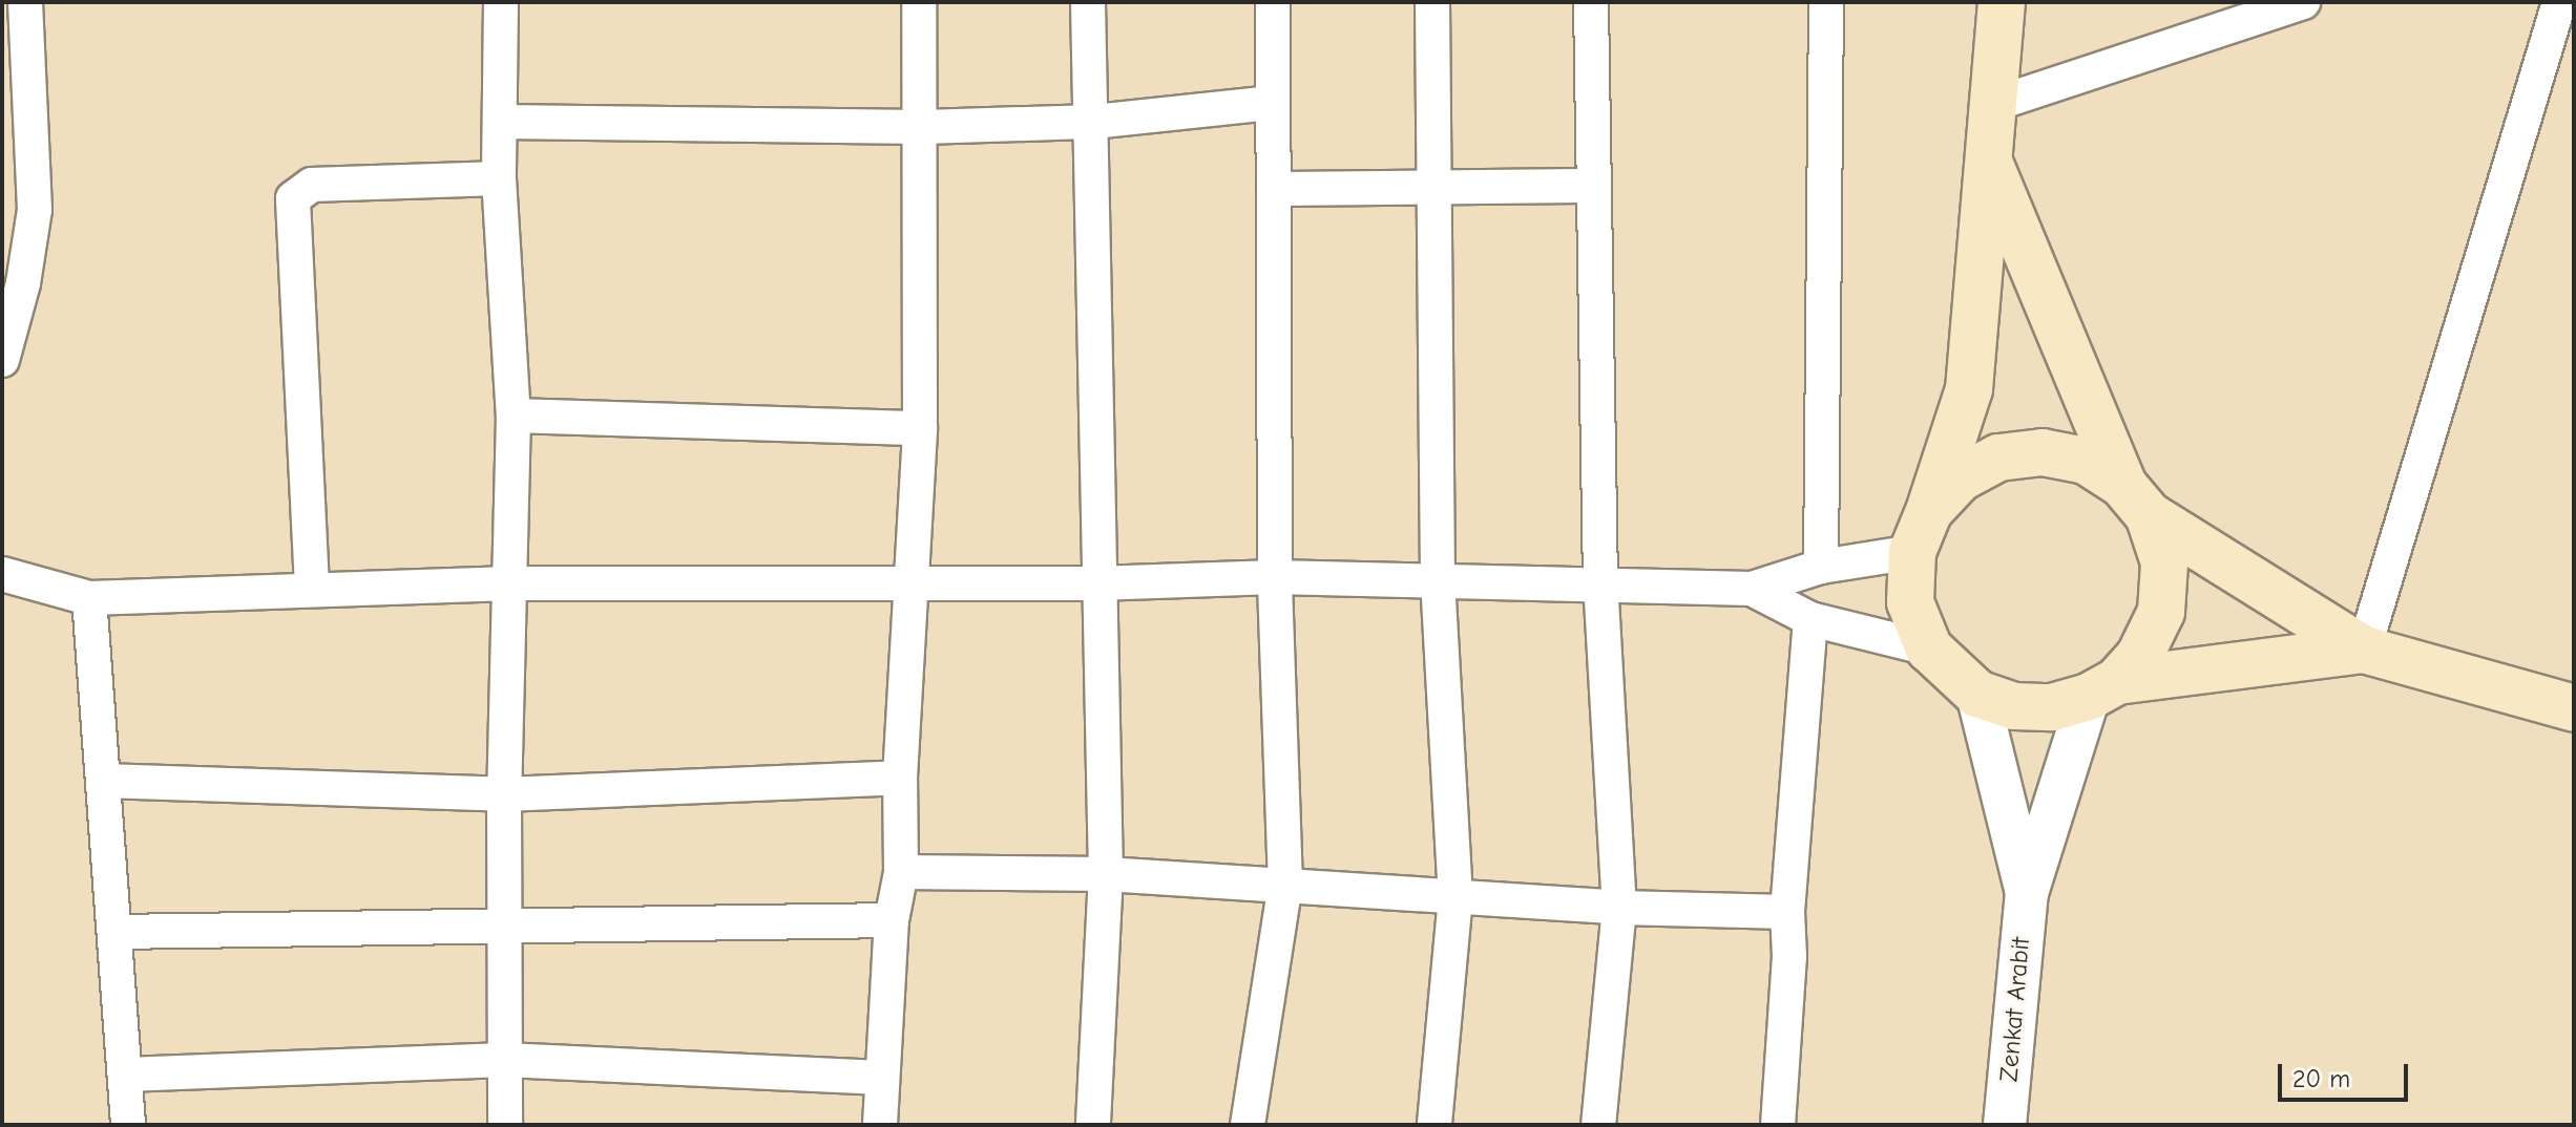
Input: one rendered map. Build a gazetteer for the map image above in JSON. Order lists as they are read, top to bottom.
{
  "streets": {
    "street": ["Zenkat Arabit"]
  },
  "scale_bar": "20 m"
}
